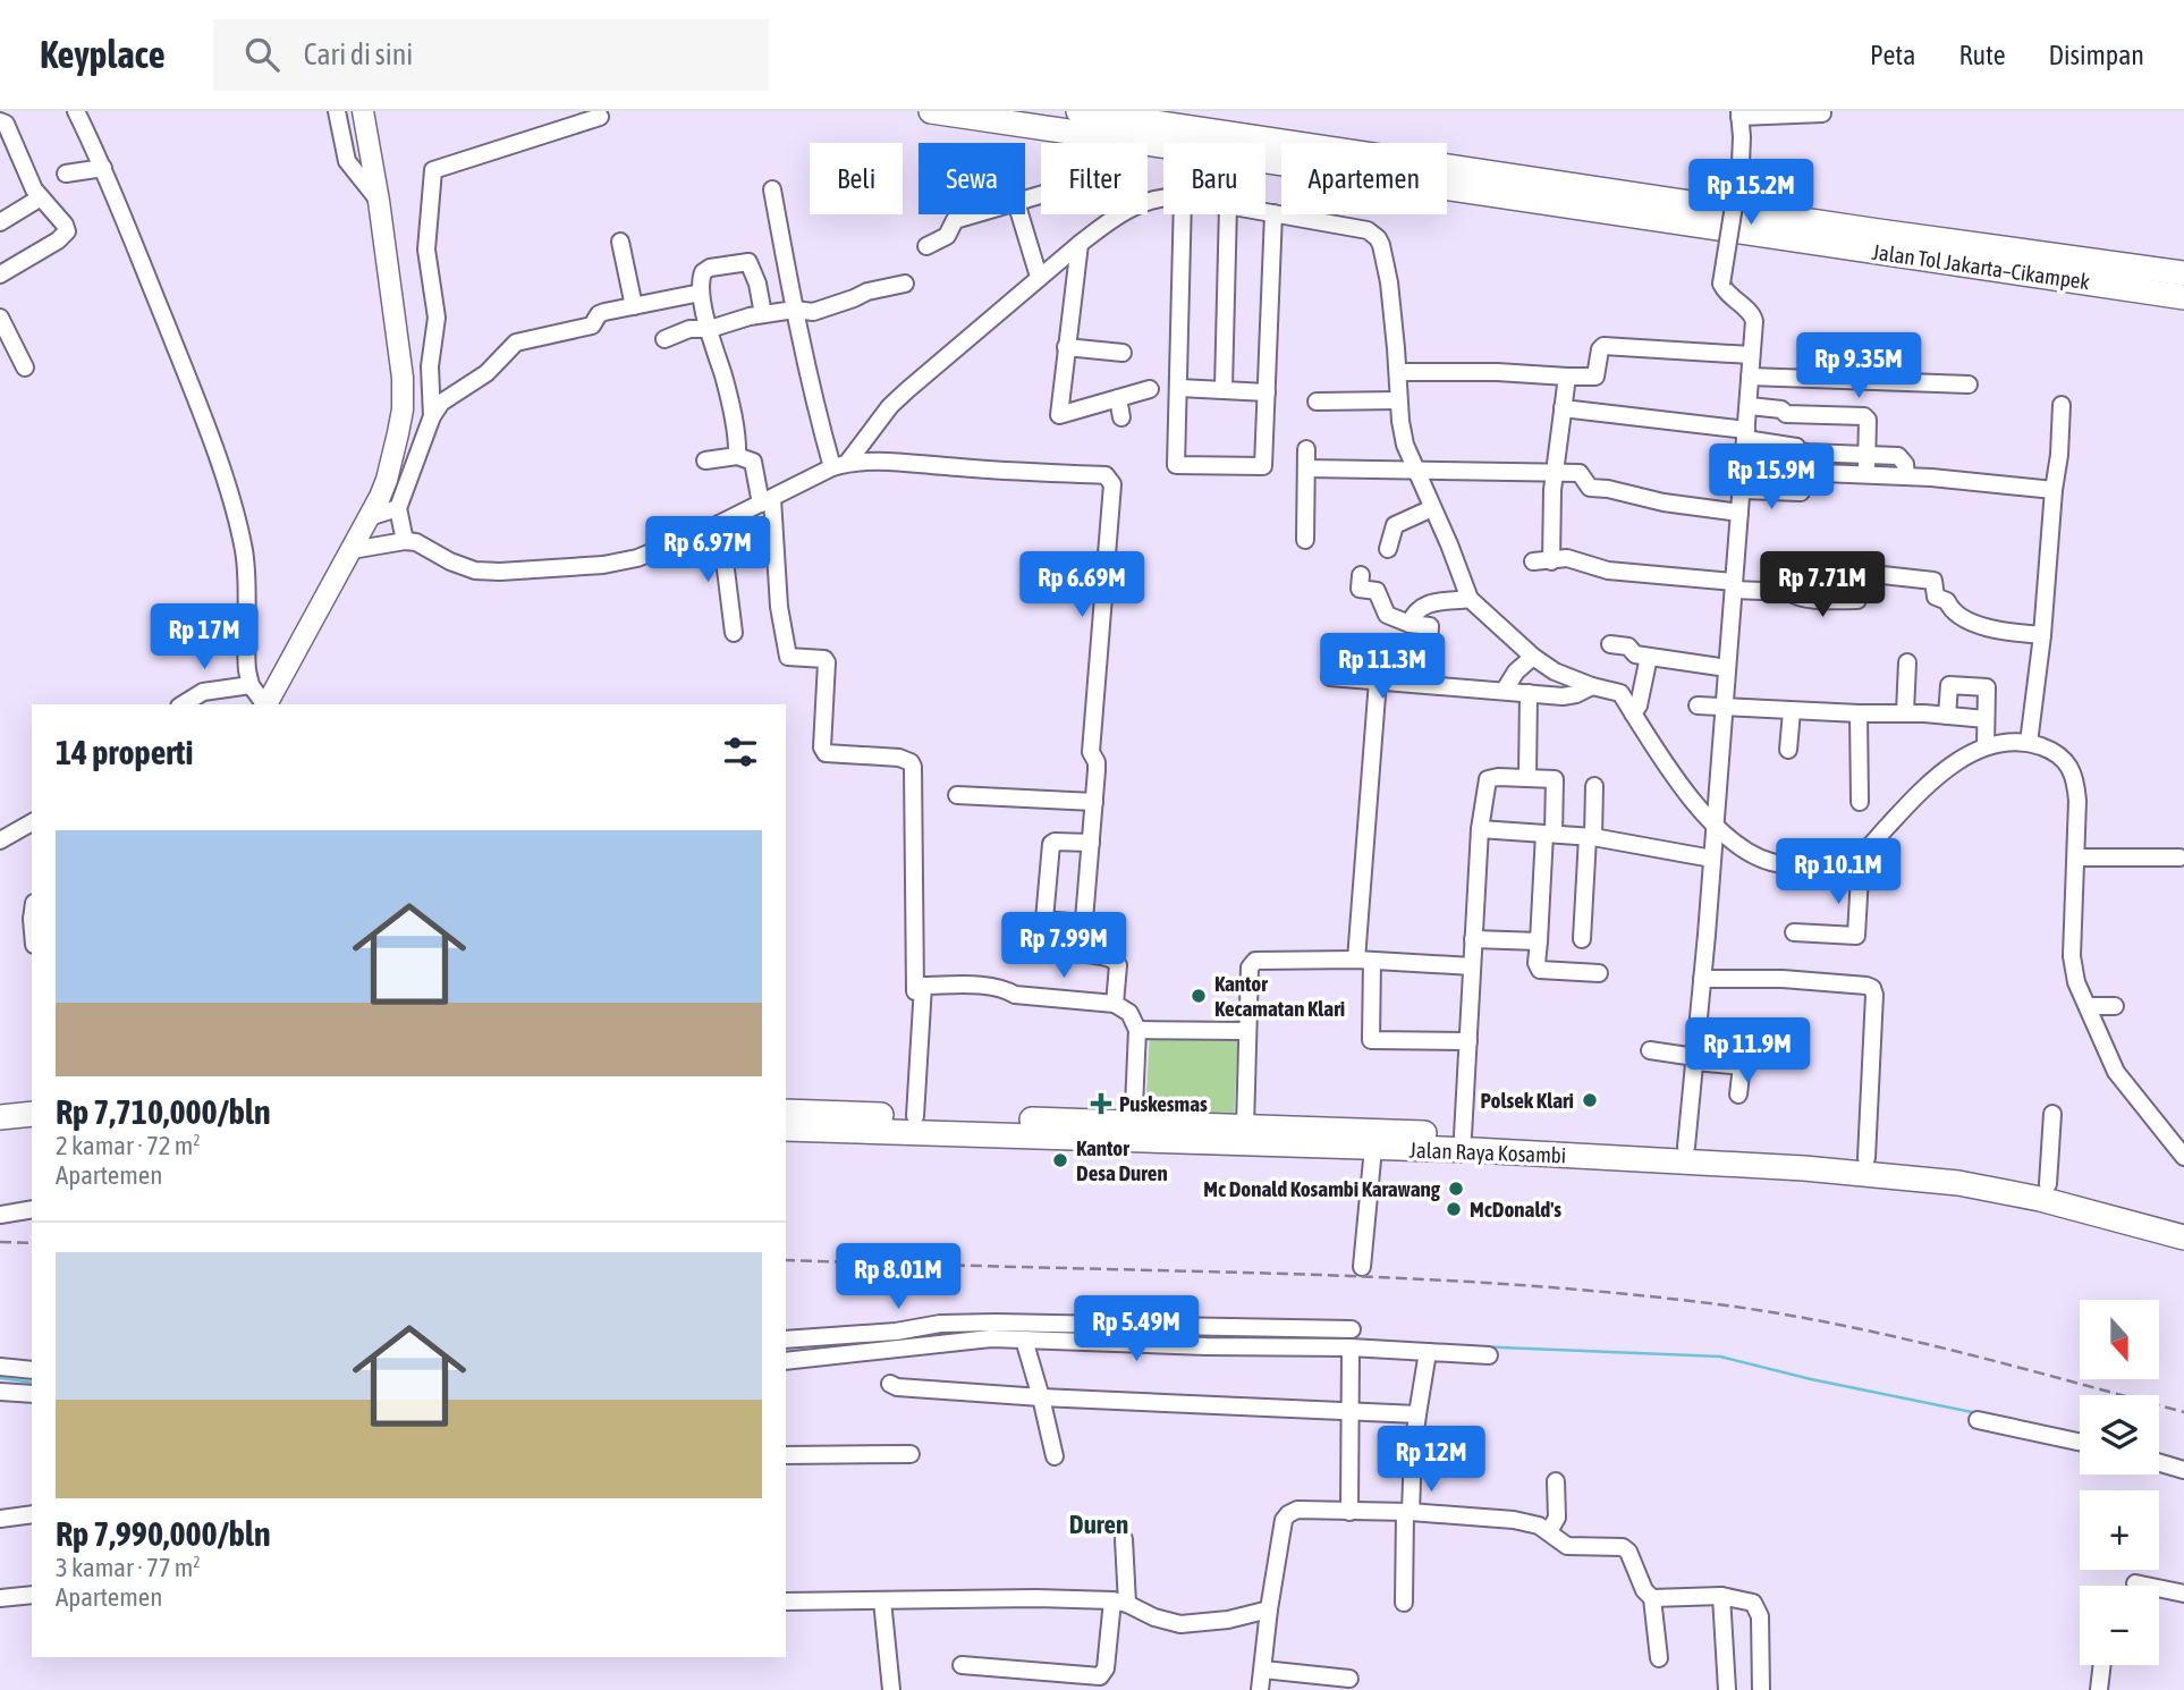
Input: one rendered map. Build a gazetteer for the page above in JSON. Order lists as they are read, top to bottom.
{
  "streets": {
    "highway": ["Jalan Tol Jakarta–Cikampek", "Jalan Raya Kosambi"]
  },
  "districts": ["Duren"],
  "places": {
    "other": [
      "Kantor Kecamatan Klari",
      "Polsek Klari",
      "Kantor Desa Duren",
      "Mc Donald Kosambi Karawang",
      "McDonald's"
    ],
    "health": ["Puskesmas"]
  },
  "north": "bottom",
  "page": {
    "header": "Keyplace",
    "search": "Cari di sini",
    "nav": ["Peta", "Rute", "Disimpan"],
    "chip": [
      "Beli",
      "Sewa",
      "Filter",
      "Baru",
      "Apartemen"
    ],
    "price": [
      "Rp 15.2M",
      "Rp 9.35M",
      "Rp 15.9M",
      "Rp 6.97M",
      "Rp 6.69M",
      "Rp 7.71M",
      "Rp 17M",
      "Rp 11.3M",
      "Rp 10.1M",
      "Rp 7.99M",
      "Rp 11.9M",
      "Rp 8.01M",
      "Rp 5.49M",
      "Rp 12M"
    ],
    "heading": "14 properti",
    "list": [
      {
        "name": "Rp 7,710,000/bln",
        "note": "2 kamar · 72 m² · Apartemen"
      },
      {
        "name": "Rp 7,990,000/bln",
        "note": "3 kamar · 77 m² · Apartemen"
      }
    ],
    "map_buttons": ["+", "−"]
  }
}
